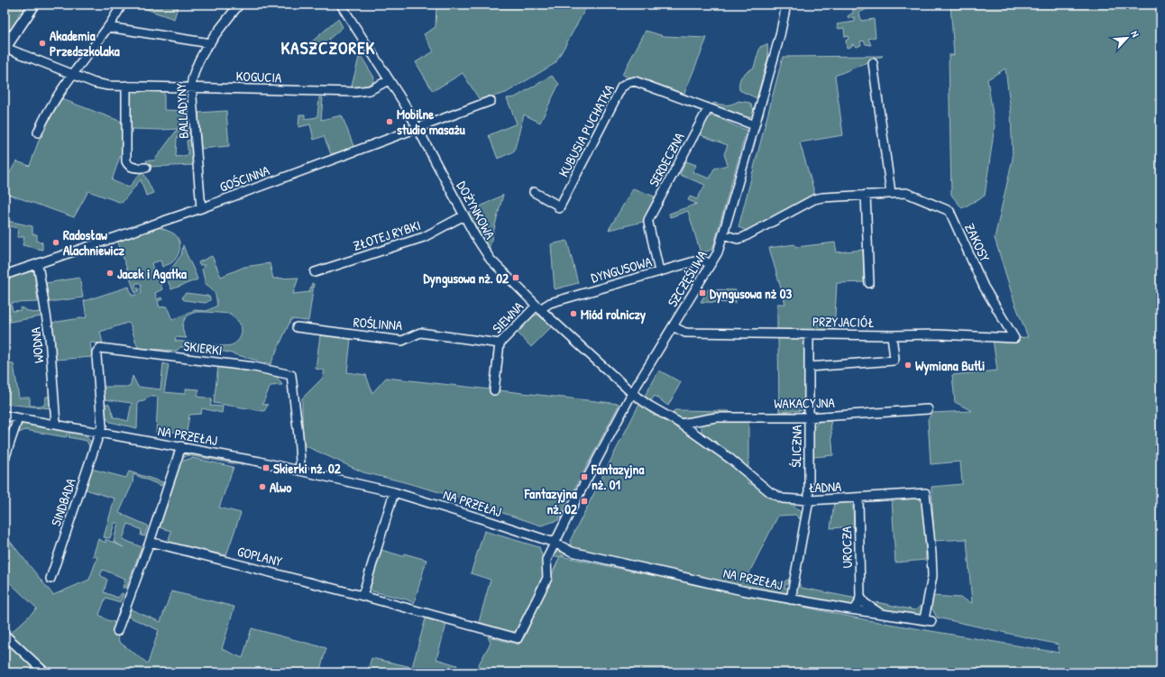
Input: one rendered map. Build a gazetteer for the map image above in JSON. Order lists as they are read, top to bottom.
{
  "streets": {
    "street": [
      "KOGUCIA",
      "BALLADYNY",
      "KUBUSIA PUCHATKA",
      "SERDECZNA",
      "GOŚCINNA",
      "DOŻYNKOWA",
      "ZŁOTEJ RYBKI",
      "ZAKOSY",
      "DYNGUSOWA",
      "SZCZĘŚLIWA",
      "SIEWNA",
      "PRZYJACIÓŁ",
      "ROŚLINNA",
      "WODNA",
      "SKIERKI",
      "WAKACYJNA",
      "NA PRZEŁAJ",
      "ŚLICZNA",
      "ŁADNA",
      "SINDBADA",
      "UROCZA",
      "GOPLANY"
    ]
  },
  "crossings": [
    ["KOGUCIA", "BALLADYNY"],
    ["KOGUCIA", "DOŻYNKOWA"],
    ["BALLADYNY", "GOŚCINNA"],
    ["KUBUSIA PUCHATKA", "SERDECZNA"],
    ["SERDECZNA", "DYNGUSOWA"],
    ["GOŚCINNA", "DOŻYNKOWA"],
    ["GOŚCINNA", "WODNA"],
    ["DOŻYNKOWA", "ZŁOTEJ RYBKI"],
    ["DOŻYNKOWA", "DYNGUSOWA"],
    ["DOŻYNKOWA", "SZCZĘŚLIWA"],
    ["DOŻYNKOWA", "SIEWNA"],
    ["DOŻYNKOWA", "ŁADNA"],
    ["ZAKOSY", "SZCZĘŚLIWA"],
    ["ZAKOSY", "PRZYJACIÓŁ"],
    ["DYNGUSOWA", "SZCZĘŚLIWA"],
    ["DYNGUSOWA", "SIEWNA"],
    ["SZCZĘŚLIWA", "PRZYJACIÓŁ"],
    ["SZCZĘŚLIWA", "NA PRZEŁAJ"],
    ["SZCZĘŚLIWA", "ŁADNA"],
    ["SZCZĘŚLIWA", "GOPLANY"],
    ["SIEWNA", "ROŚLINNA"],
    ["PRZYJACIÓŁ", "ŚLICZNA"],
    ["WODNA", "NA PRZEŁAJ"],
    ["SKIERKI", "NA PRZEŁAJ"],
    ["SKIERKI", "SINDBADA"],
    ["WAKACYJNA", "ŚLICZNA"],
    ["WAKACYJNA", "ŁADNA"],
    ["NA PRZEŁAJ", "ŚLICZNA"],
    ["NA PRZEŁAJ", "ŁADNA"],
    ["NA PRZEŁAJ", "SINDBADA"],
    ["NA PRZEŁAJ", "UROCZA"],
    ["ŚLICZNA", "ŁADNA"],
    ["ŁADNA", "UROCZA"]
  ],
  "districts": ["KASZCZOREK"],
  "places": {
    "other": [
      "Akademia Przedszkolaka",
      "Mobilne studio masażu",
      "Radosław Alachniewicz",
      "Jacek i Agatka",
      "Miód rolniczy",
      "Wymiana Butli",
      "Alwo"
    ],
    "transit": [
      "Dyngusowa nż. 02",
      "Dyngusowa nż 03",
      "Skierki nż. 02",
      "Fantazyjna nż. 01",
      "Fantazyjna nż. 02"
    ]
  },
  "north": "top right"
}
